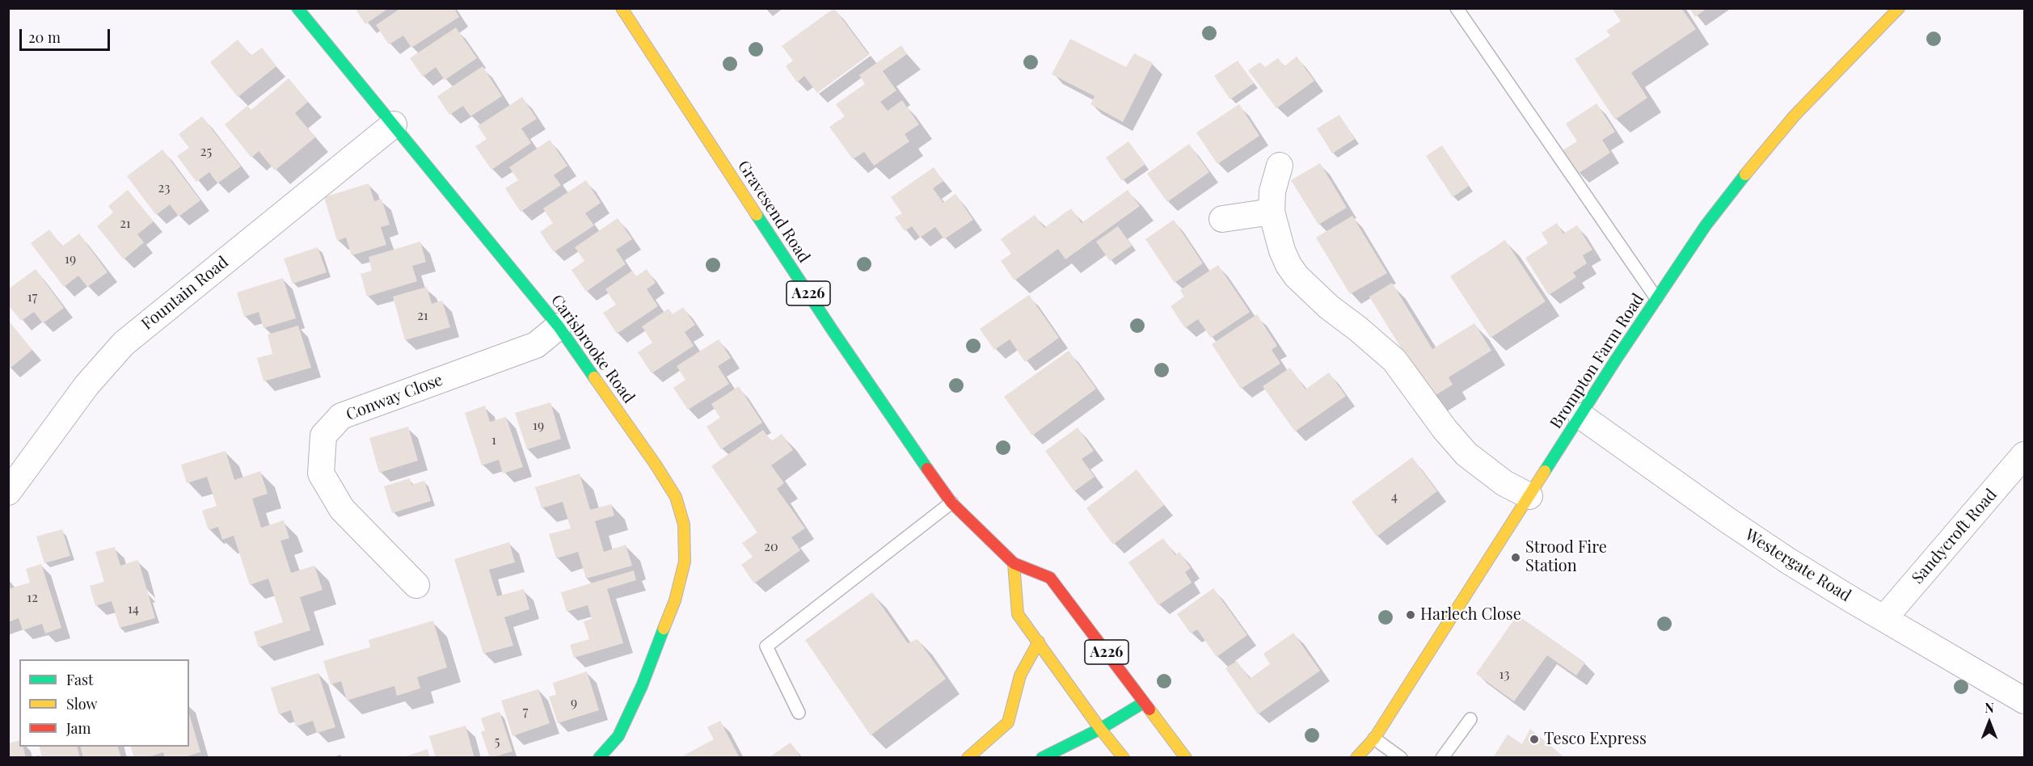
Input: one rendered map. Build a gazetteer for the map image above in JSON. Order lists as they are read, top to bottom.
{
  "streets": {
    "main road": [
      "Gravesend Road",
      "A226",
      "Carisbrooke Road",
      "Brompton Farm Road"
    ],
    "street": [
      "Fountain Road",
      "Conway Close",
      "Sandycroft Road",
      "Westergate Road"
    ]
  },
  "crossings": [
    ["Fountain Road", "Carisbrooke Road"],
    ["Carisbrooke Road", "Conway Close"],
    ["Brompton Farm Road", "Westergate Road"],
    ["Sandycroft Road", "Westergate Road"]
  ],
  "places": ["Strood Fire Station", "Harlech Close", "Tesco Express"],
  "house_numbers": [
    "25",
    "23",
    "21",
    "19",
    "17",
    "21",
    "19",
    "1",
    "4",
    "20",
    "12",
    "14",
    "13",
    "9",
    "7",
    "5"
  ],
  "legend": ["Fast", "Slow", "Jam"],
  "scale_bar": "20 m",
  "north": "top"
}
